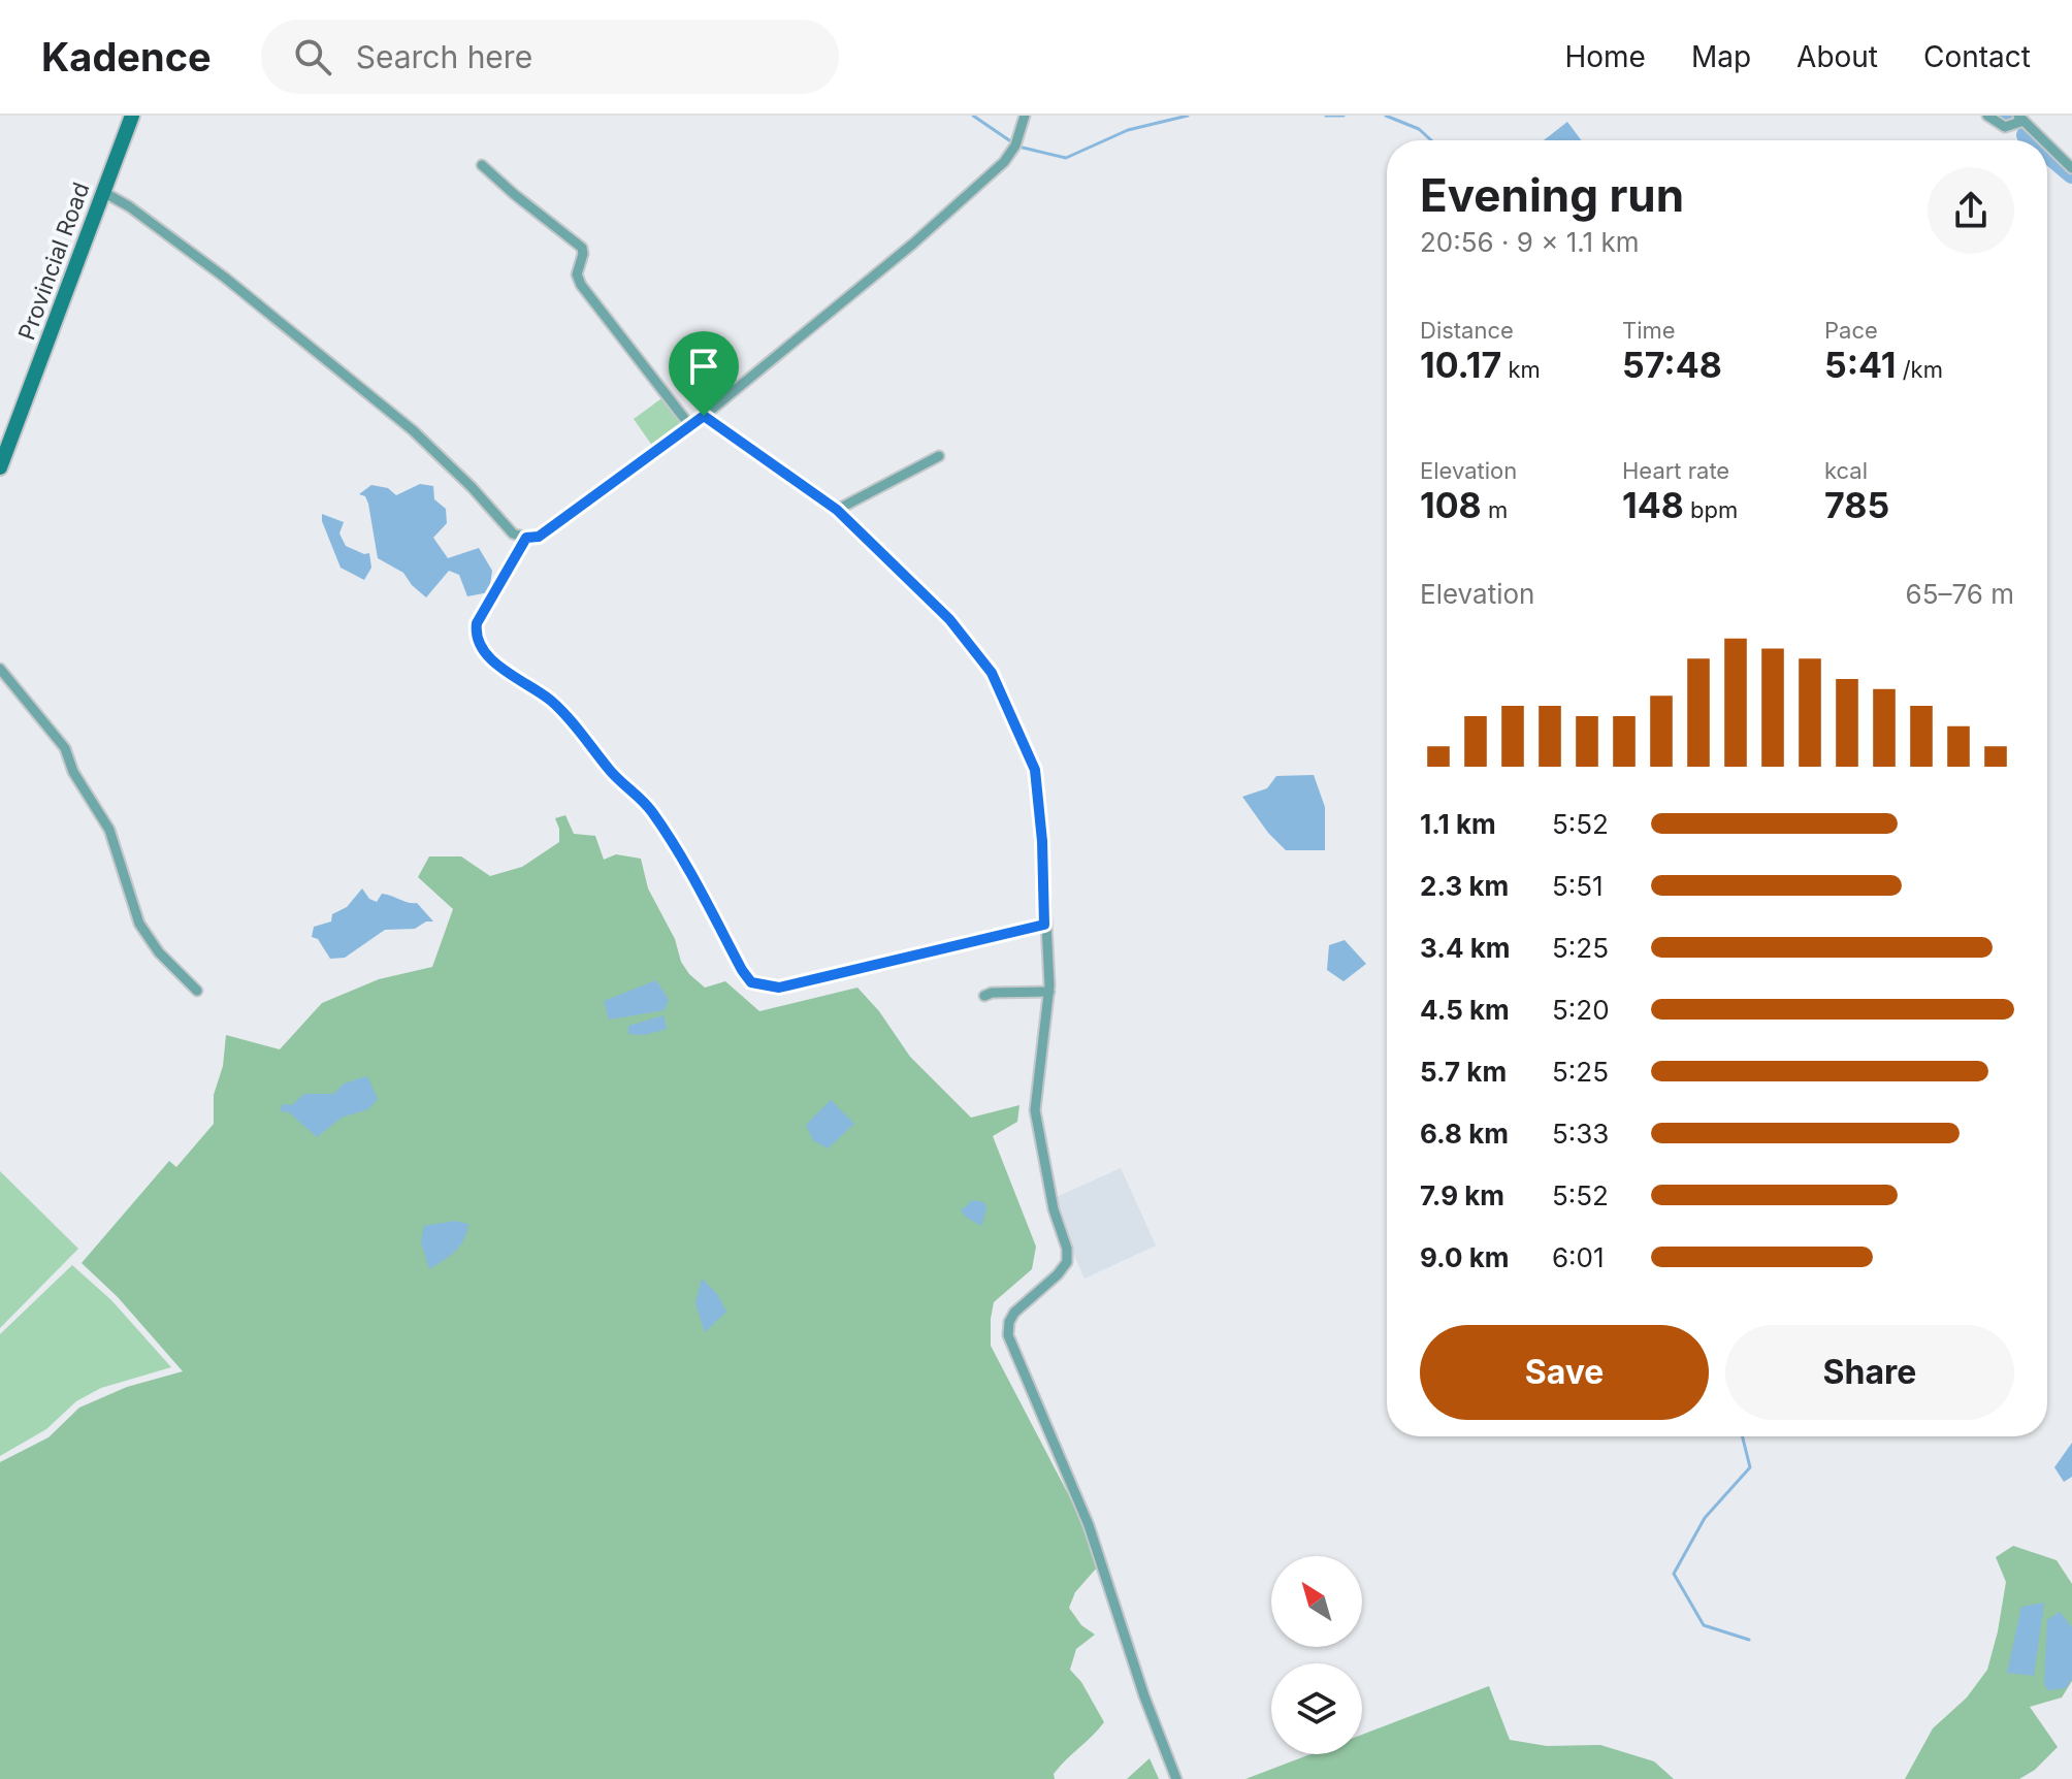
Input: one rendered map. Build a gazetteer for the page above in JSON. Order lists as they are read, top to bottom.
{
  "streets": {
    "main road": ["Provincial Road"]
  },
  "north": "top left",
  "page": {
    "header": "Kadence",
    "search": "Search here",
    "nav": [
      "Home",
      "Map",
      "About",
      "Contact"
    ],
    "heading": ["Evening run", "20:56 · 9 × 1.1 km"],
    "stats": [
      ["Distance", "10.17 km"],
      ["Time", "57:48"],
      ["Pace", "5:41 /km"],
      ["Elevation", "108 m"],
      ["Heart rate", "148 bpm"],
      ["kcal", "785"]
    ],
    "chart": ["Elevation", "65–76 m"],
    "list": [
      {
        "name": "1.1 km",
        "note": "5:52"
      },
      {
        "name": "2.3 km",
        "note": "5:51"
      },
      {
        "name": "3.4 km",
        "note": "5:25"
      },
      {
        "name": "4.5 km",
        "note": "5:20"
      },
      {
        "name": "5.7 km",
        "note": "5:25"
      },
      {
        "name": "6.8 km",
        "note": "5:33"
      },
      {
        "name": "7.9 km",
        "note": "5:52"
      },
      {
        "name": "9.0 km",
        "note": "6:01"
      }
    ],
    "buttons": ["Save", "Share"]
  }
}
